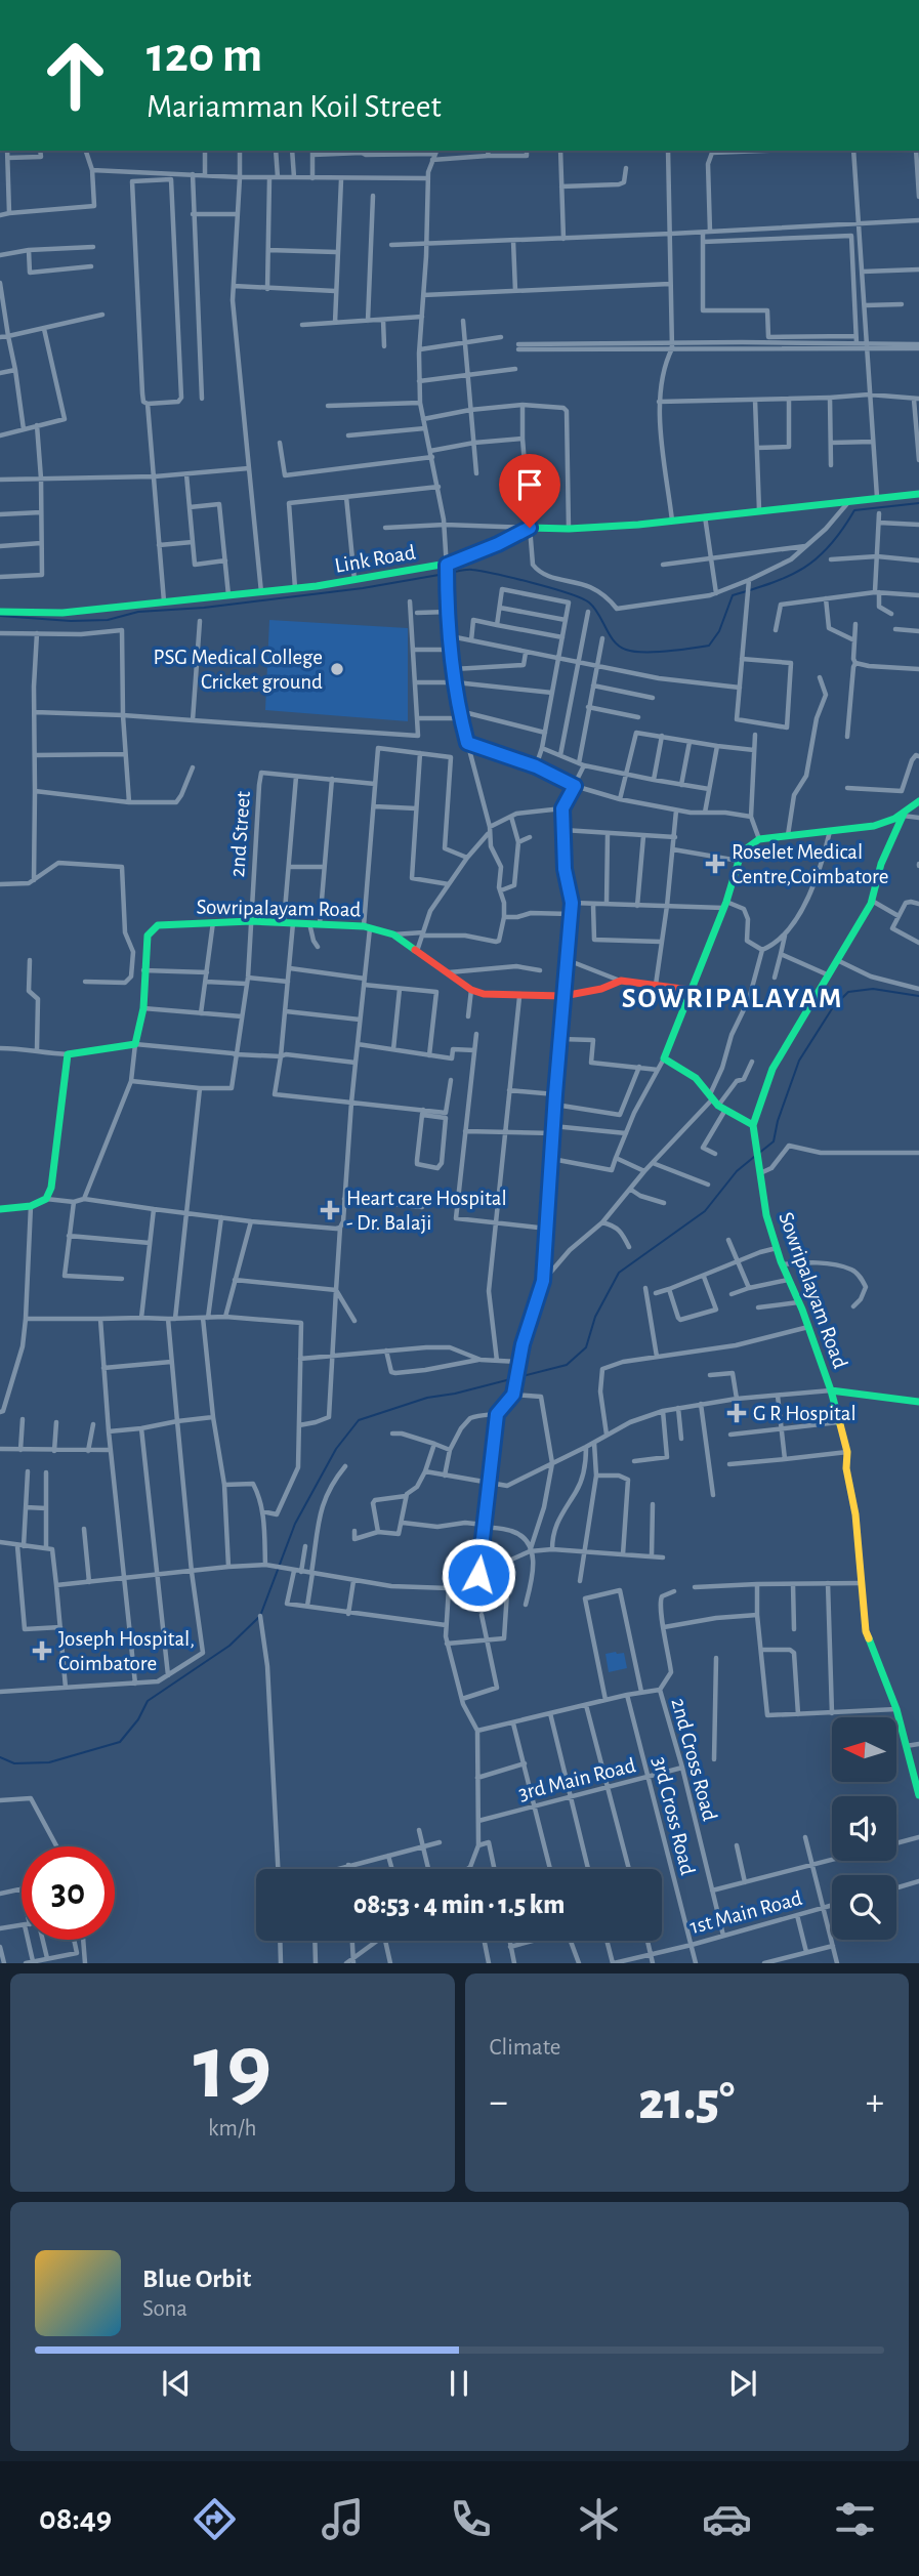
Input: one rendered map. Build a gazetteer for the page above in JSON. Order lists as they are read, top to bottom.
{
  "streets": {
    "street": [
      "Link Road",
      "2nd Street",
      "Sowripalayam Road",
      "2nd Cross Road",
      "3rd Main Road",
      "3rd Cross Road",
      "1st Main Road"
    ]
  },
  "crossings": [
    ["2nd Street", "Sowripalayam Road"],
    ["2nd Cross Road", "3rd Main Road"],
    ["2nd Cross Road", "3rd Cross Road"],
    ["2nd Cross Road", "1st Main Road"],
    ["3rd Main Road", "3rd Cross Road"],
    ["3rd Cross Road", "1st Main Road"]
  ],
  "districts": ["SOWRIPALAYAM"],
  "places": {
    "other": ["PSG Medical College Cricket ground"],
    "health": [
      "Roselet Medical Centre,Coimbatore",
      "Heart care Hospital - Dr. Balaji",
      "G R Hospital",
      "Joseph Hospital, Coimbatore"
    ]
  },
  "north": "left",
  "page": {
    "turn": ["120 m", "Mariamman Koil Street"],
    "limit": "30",
    "trip": "08:53 · 4 min · 1.5 km",
    "tile": [
      ["19", "km/h"],
      "Climate"
    ],
    "heat": ["−", "21.5°", "+"],
    "song": ["Blue Orbit", "Sona"],
    "tabs": "08:49"
  }
}
